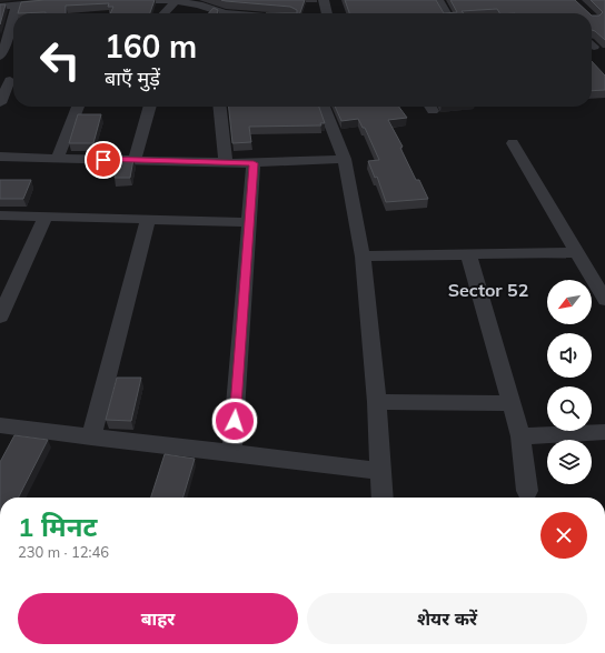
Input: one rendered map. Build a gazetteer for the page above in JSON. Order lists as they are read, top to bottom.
{
  "districts": ["Sector 52"],
  "north": "bottom left",
  "page": {
    "turn": ["160 m", "बाएँ मुड़ें"],
    "heading": ["1 मिनट", "230 m · 12:46"],
    "buttons": ["बाहर", "शेयर करें"]
  }
}
